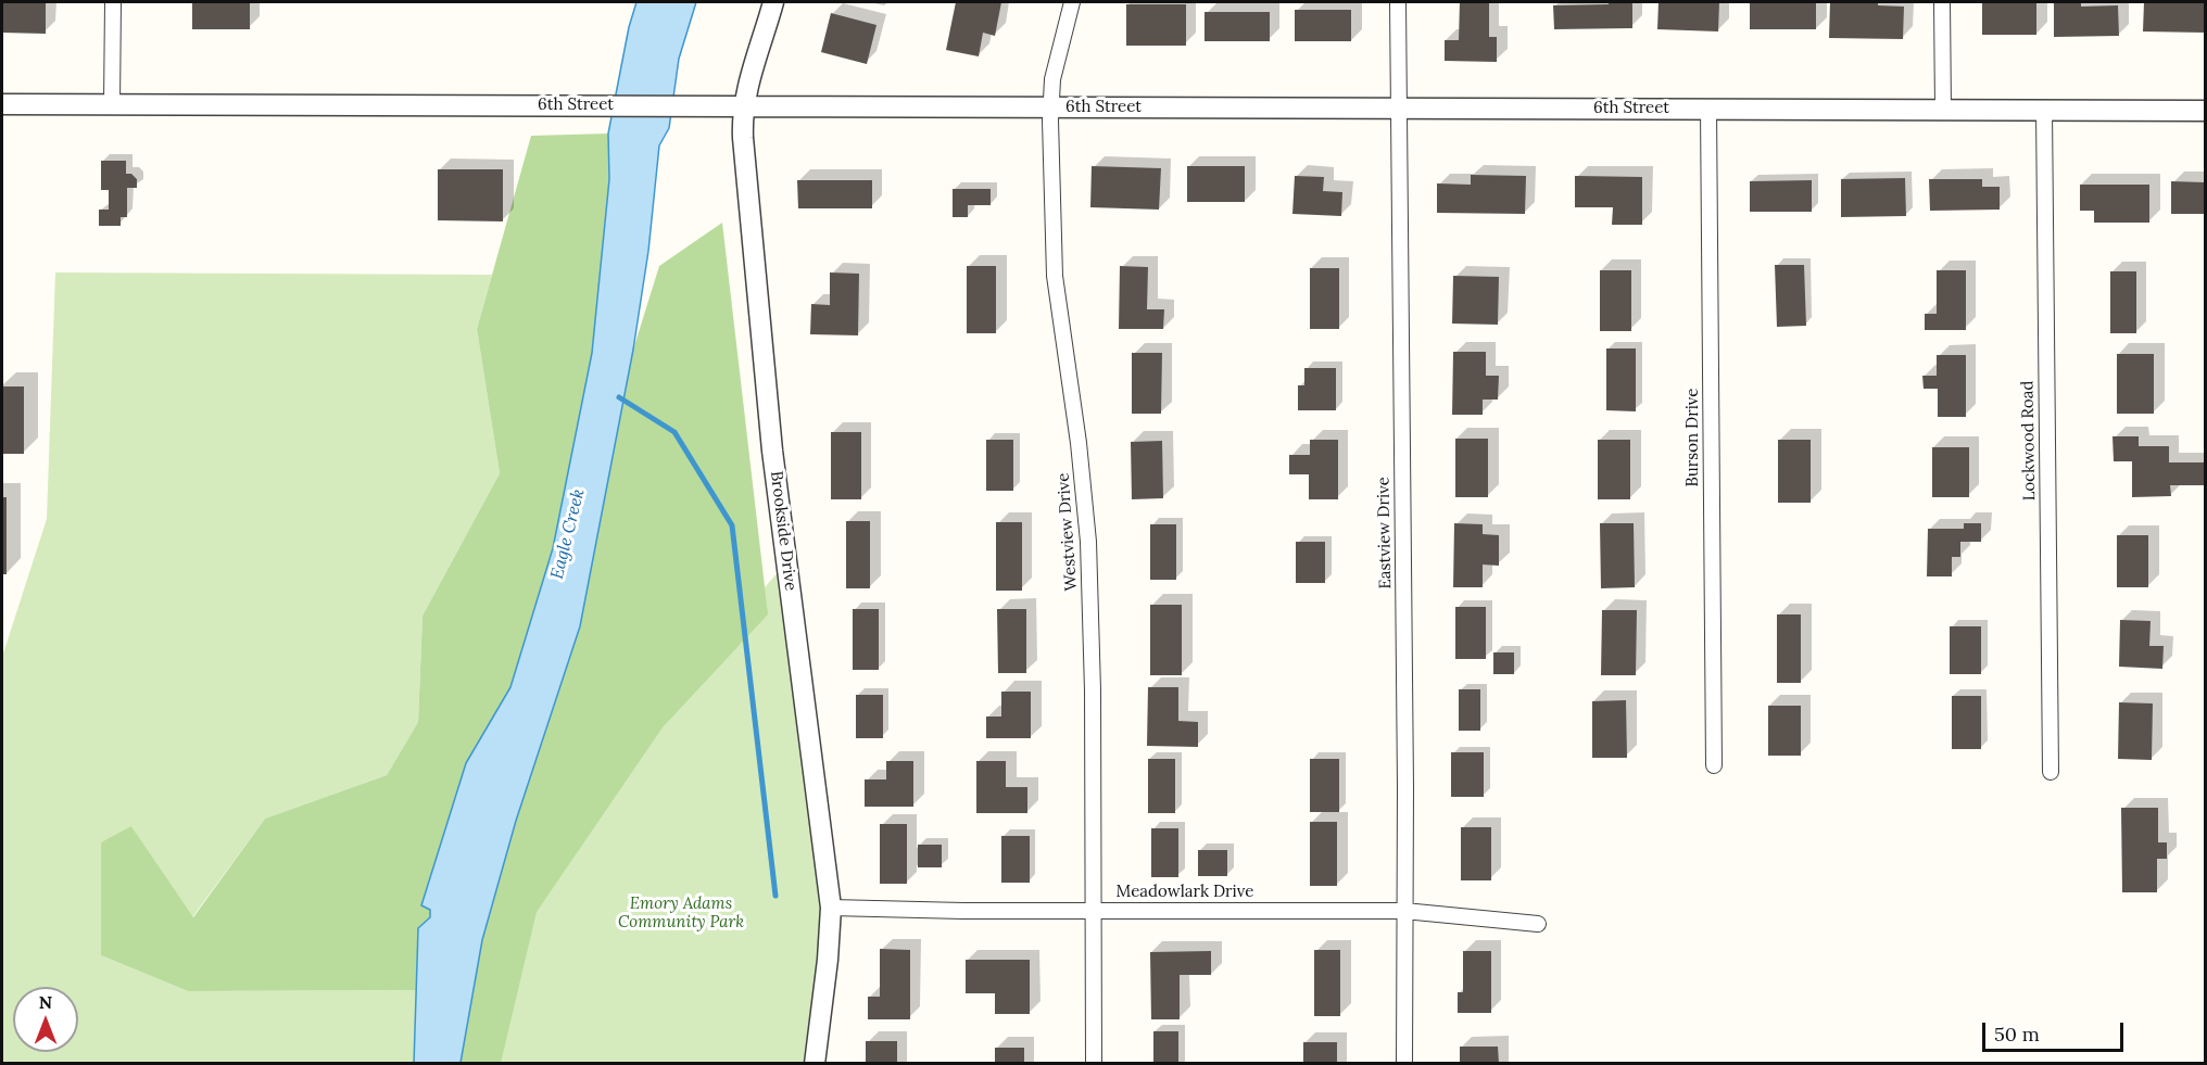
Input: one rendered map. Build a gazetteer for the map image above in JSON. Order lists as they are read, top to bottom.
{
  "streets": {
    "street": [
      "6th Street",
      "Burson Drive",
      "Lockwood Road",
      "Brookside Drive",
      "Westview Drive",
      "Eastview Drive",
      "Meadowlark Drive"
    ]
  },
  "crossings": [
    ["6th Street", "Burson Drive"],
    ["6th Street", "Lockwood Road"],
    ["6th Street", "Brookside Drive"],
    ["6th Street", "Westview Drive"],
    ["6th Street", "Eastview Drive"],
    ["Brookside Drive", "Meadowlark Drive"],
    ["Westview Drive", "Meadowlark Drive"],
    ["Eastview Drive", "Meadowlark Drive"]
  ],
  "water": ["Eagle Creek"],
  "parks": ["Emory Adams Community Park"],
  "scale_bar": "50 m",
  "north": "top"
}
